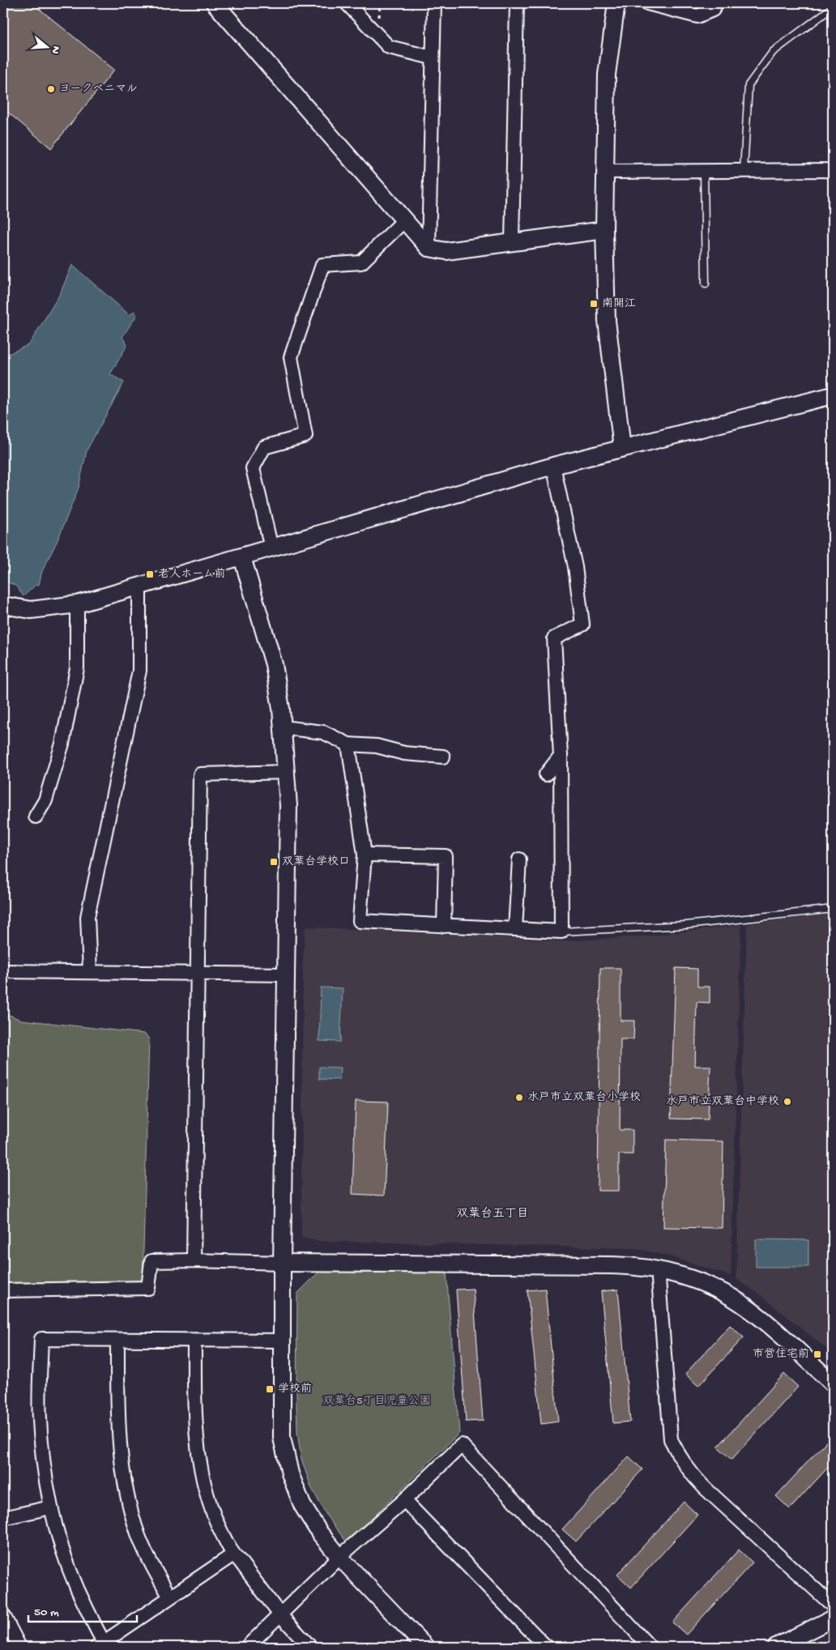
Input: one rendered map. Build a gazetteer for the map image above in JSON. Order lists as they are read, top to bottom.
{
  "districts": ["双葉台五丁目"],
  "parks": ["双葉台5丁目児童公園"],
  "places": {
    "other": ["ヨークベニマル", "水戸市立双葉台小学校", "水戸市立双葉台中学校"],
    "transit": [
      "南開江",
      "老人ホーム前",
      "双葉台学校口",
      "市営住宅前",
      "学校前"
    ]
  },
  "scale_bar": "50 m",
  "north": "right"
}
